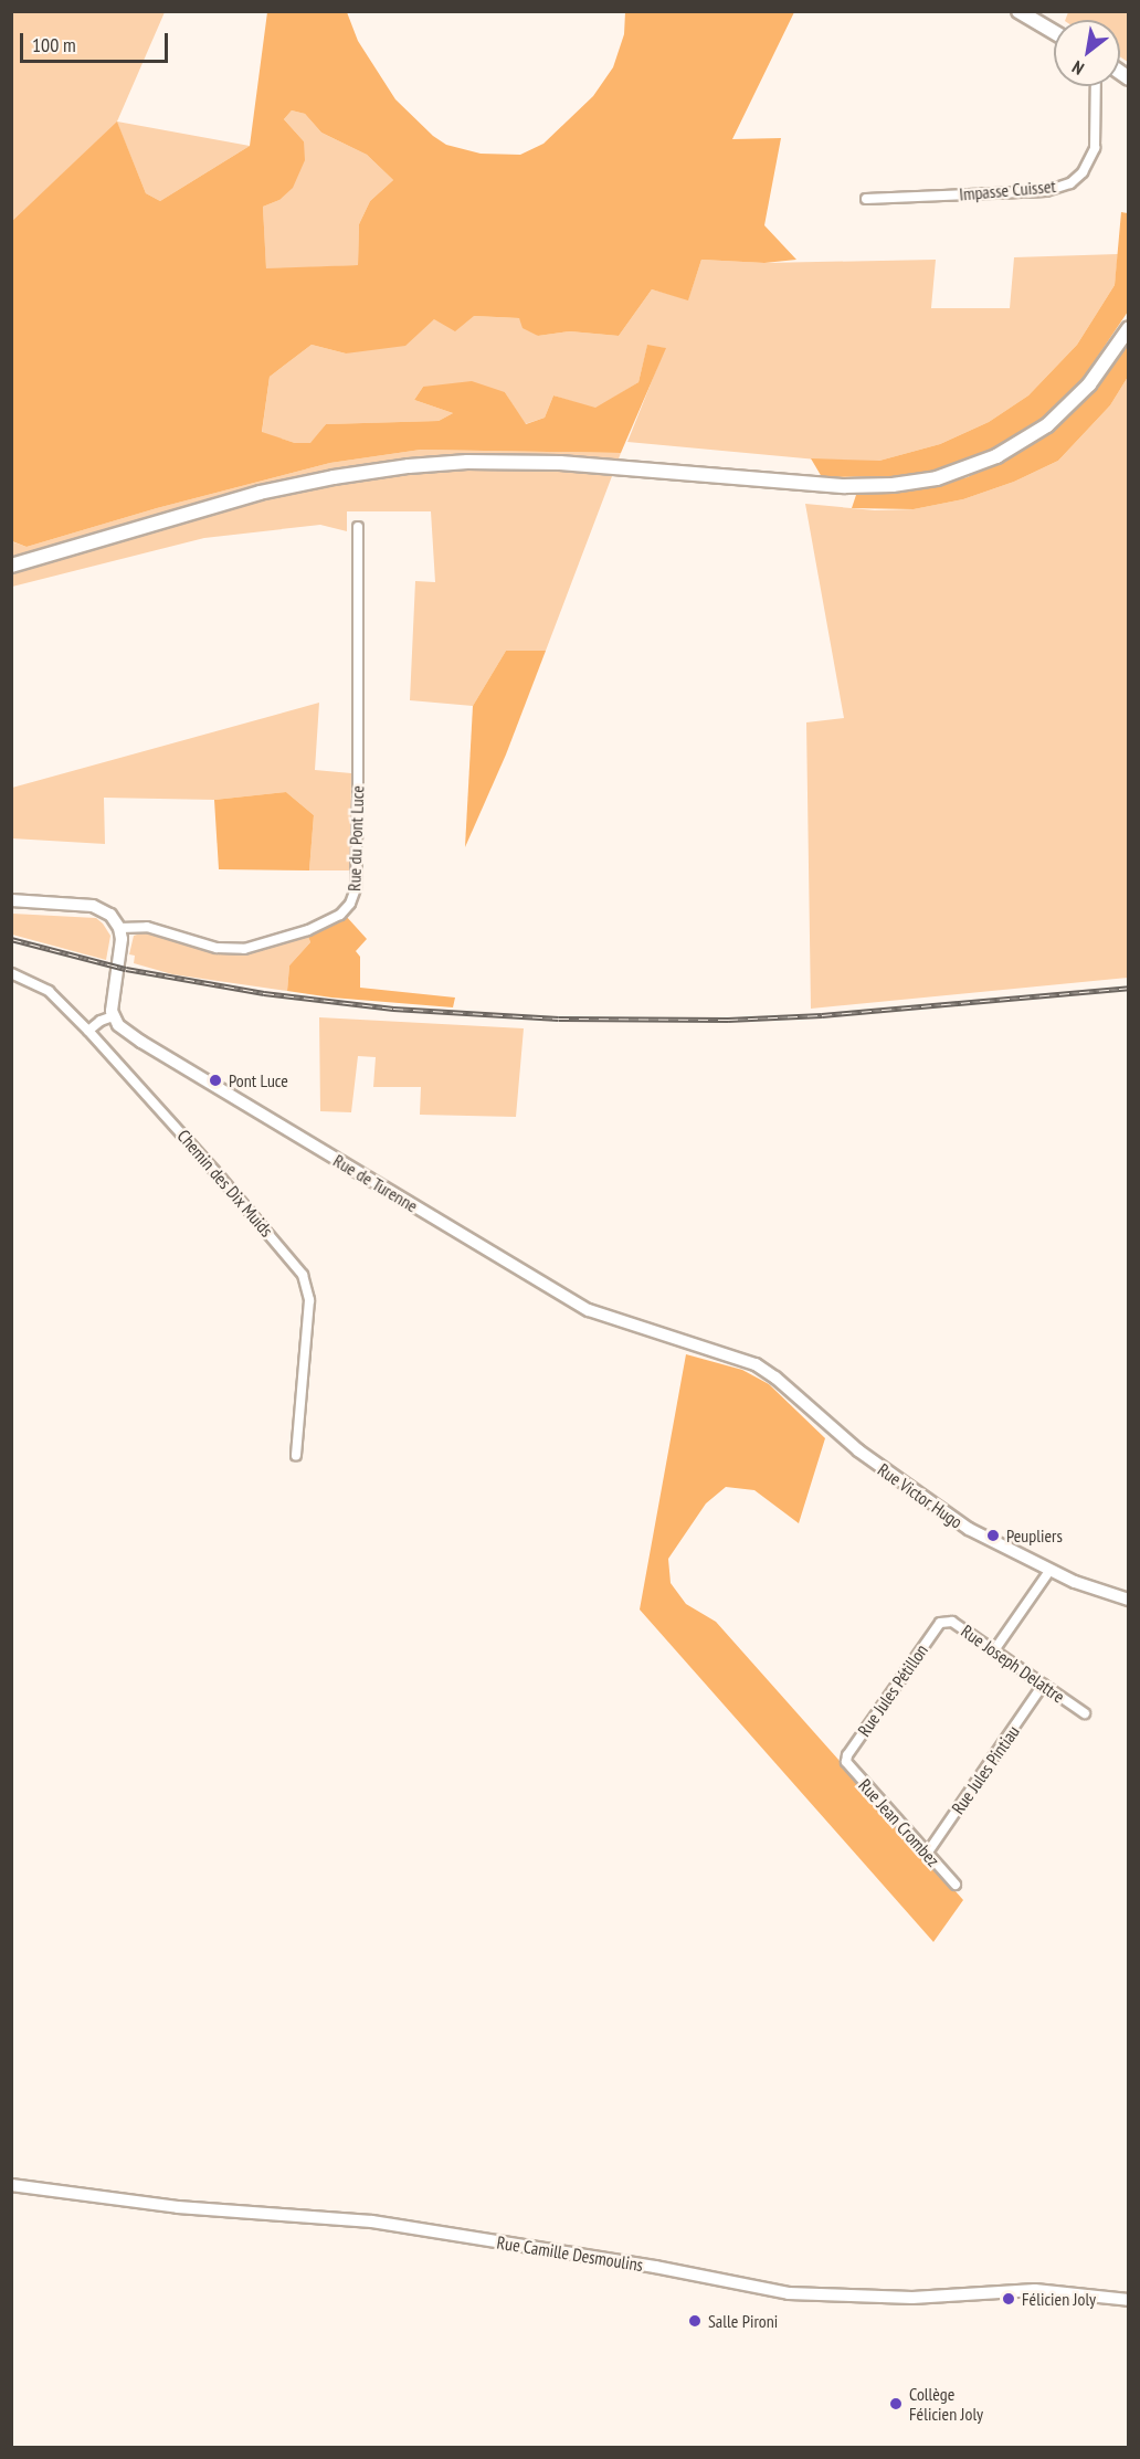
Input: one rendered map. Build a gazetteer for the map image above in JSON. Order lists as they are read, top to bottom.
{
  "streets": {
    "street": [
      "Impasse Cuisset",
      "Rue du Pont Luce",
      "Chemin des Dix Muids",
      "Rue de Turenne",
      "Rue Victor Hugo",
      "Rue Joseph Delattre",
      "Rue Jules Pétillon",
      "Rue Jules Pintiau",
      "Rue Jean Crombez",
      "Rue Camille Desmoulins"
    ]
  },
  "crossings": [
    ["Rue de Turenne", "Rue Victor Hugo"],
    ["Rue Joseph Delattre", "Rue Jules Pétillon"],
    ["Rue Joseph Delattre", "Rue Jules Pintiau"],
    ["Rue Jules Pétillon", "Rue Jean Crombez"],
    ["Rue Jules Pintiau", "Rue Jean Crombez"]
  ],
  "places": [
    "Pont Luce",
    "Peupliers",
    "Félicien Joly",
    "Salle Pironi",
    "Collège Félicien Joly"
  ],
  "scale_bar": "100 m",
  "north": "bottom left"
}
